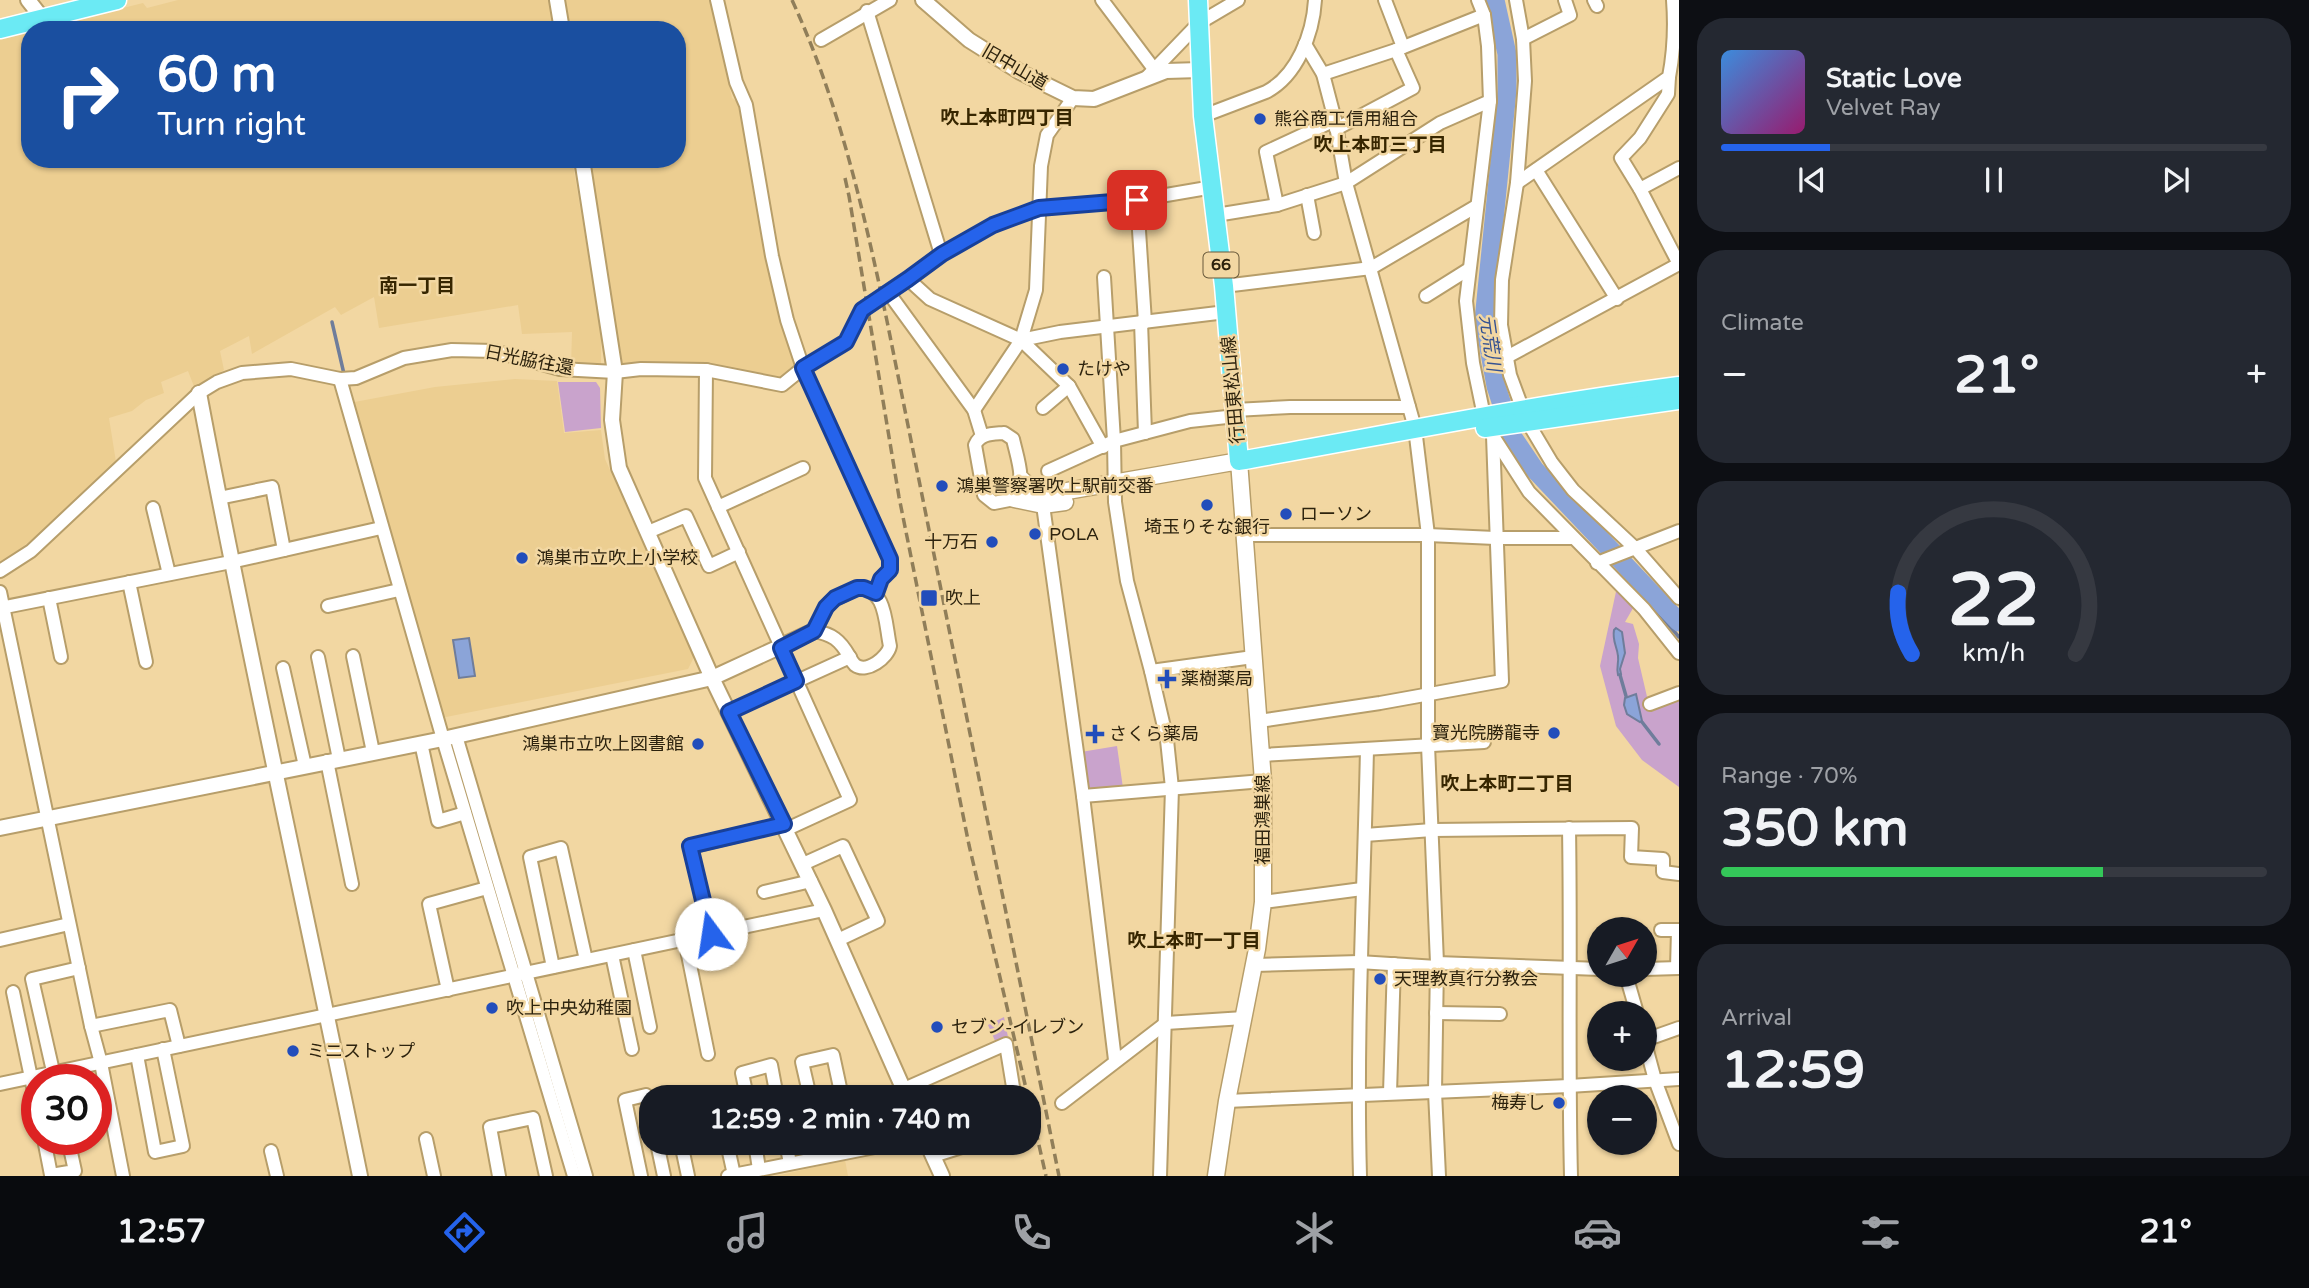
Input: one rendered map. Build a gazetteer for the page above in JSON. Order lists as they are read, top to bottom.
{
  "streets": {
    "main road": ["66", "行田東松山線", "福田鴻巣線"],
    "street": ["旧中山道", "日光脇往還"]
  },
  "crossings": [
    ["日光脇往還", "行田東松山線"],
    ["行田東松山線", "福田鴻巣線"]
  ],
  "districts": [
    "吹上本町四丁目",
    "吹上本町三丁目",
    "南一丁目",
    "吹上本町二丁目",
    "吹上本町一丁目"
  ],
  "water": ["元荒川"],
  "places": {
    "other": [
      "熊谷商工信用組合",
      "たけや",
      "鴻巣警察署吹上駅前交番",
      "埼玉りそな銀行",
      "ローソン",
      "POLA",
      "十万石",
      "鴻巣市立吹上小学校",
      "寶光院勝龍寺",
      "鴻巣市立吹上図書館",
      "天理教真行分教会",
      "吹上中央幼稚園",
      "セブン-イレブン",
      "ミニストップ",
      "梅寿し"
    ],
    "transit": ["吹上"],
    "health": ["薬樹薬局", "さくら薬局"]
  },
  "north": "top right",
  "page": {
    "turn": ["60 m", "Turn right"],
    "song": ["Static Love", "Velvet Ray"],
    "tile": [
      "Climate",
      ["Range · 70%", "350 km"],
      ["Arrival", "12:59"]
    ],
    "heat": ["−", "21°", "+"],
    "map_buttons": ["+", "−"],
    "limit": "30",
    "trip": "12:59 · 2 min · 740 m",
    "tabs": ["12:57", "21°"],
    "gauge": ["22", "km/h"]
  }
}
